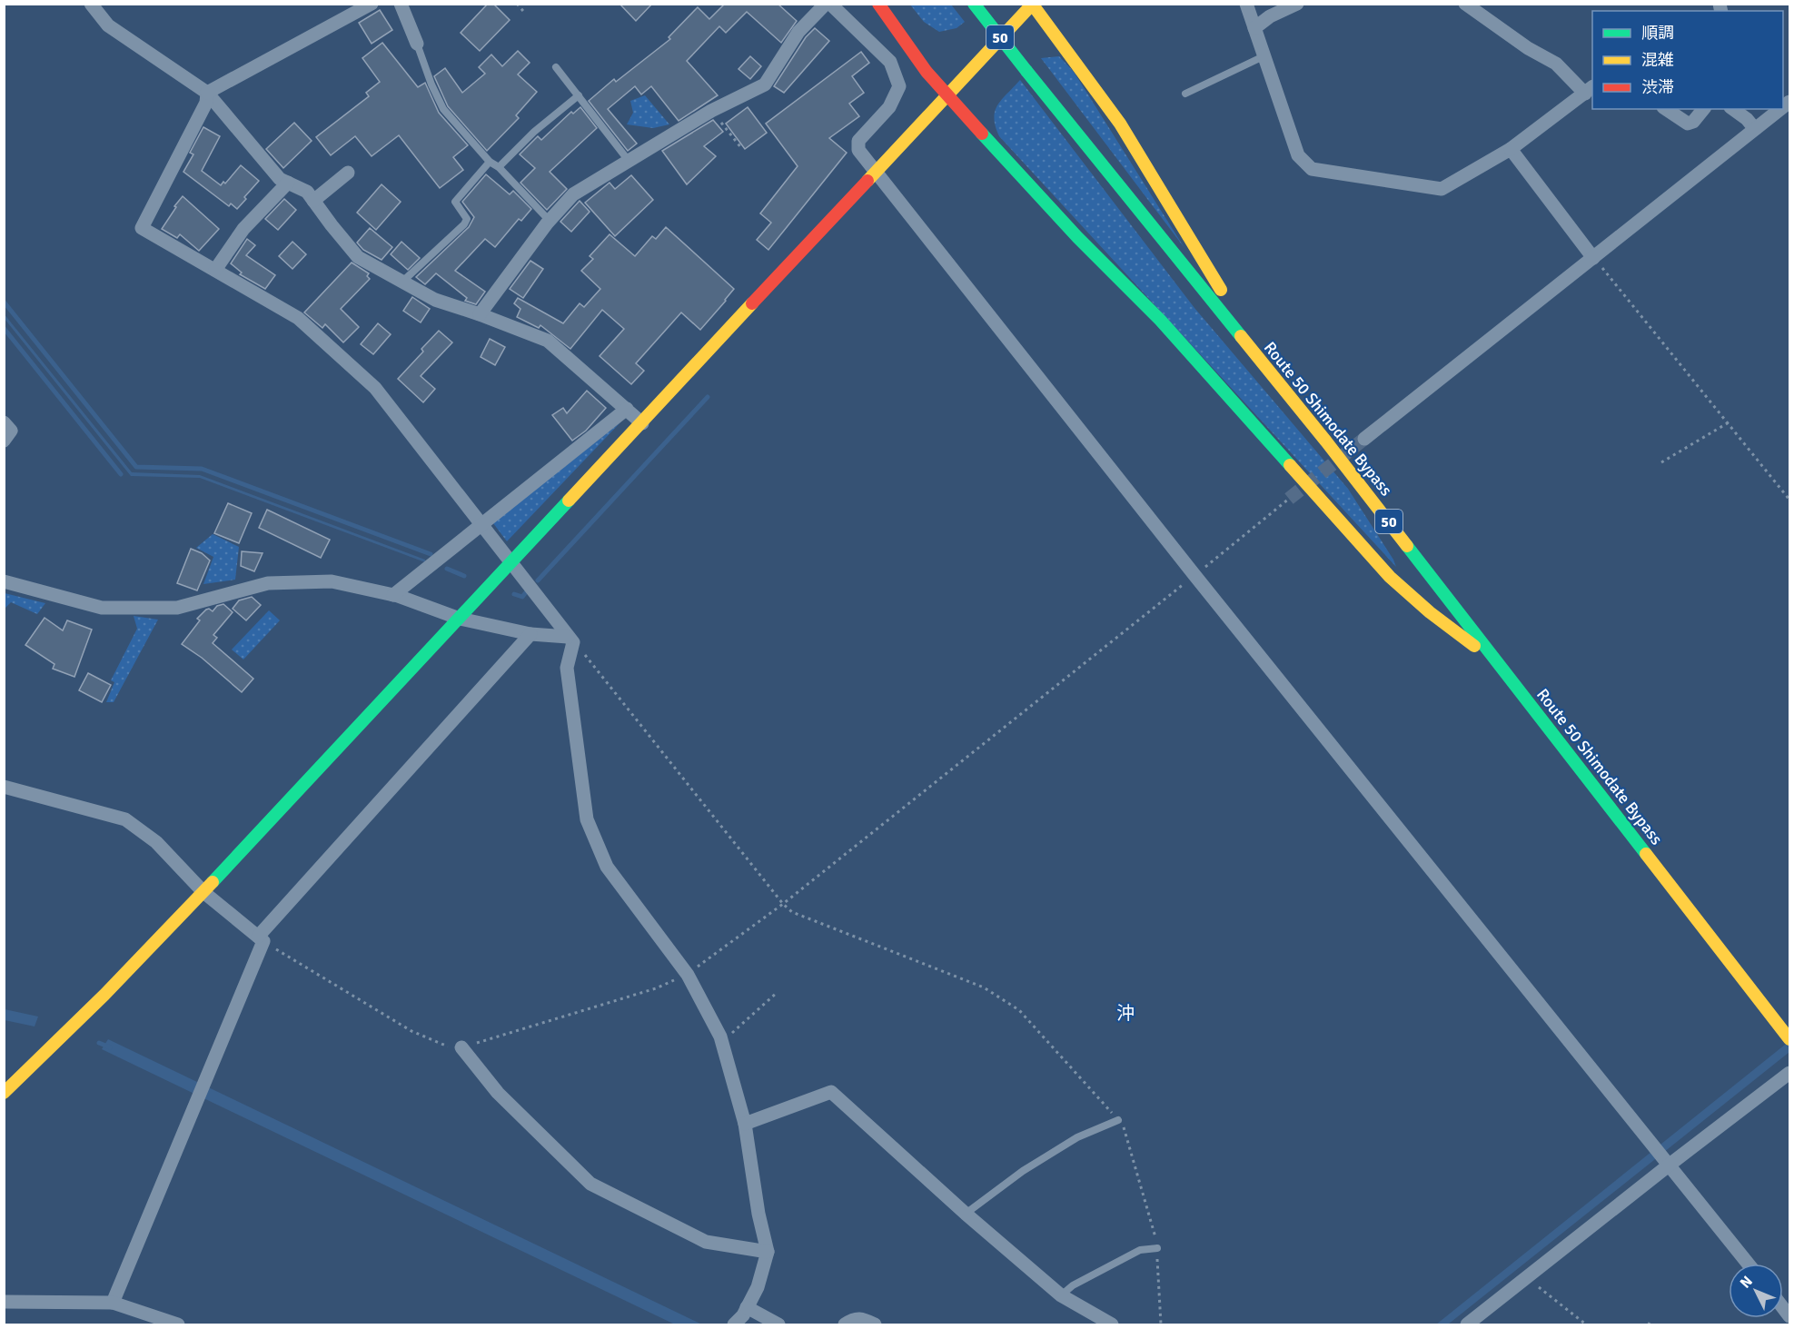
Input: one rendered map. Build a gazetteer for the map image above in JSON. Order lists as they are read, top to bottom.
{
  "streets": {
    "main road": ["50", "Route 50 Shimodate Bypass"]
  },
  "districts": ["沖"],
  "legend": ["順調", "混雑", "渋滞"],
  "north": "top left"
}
